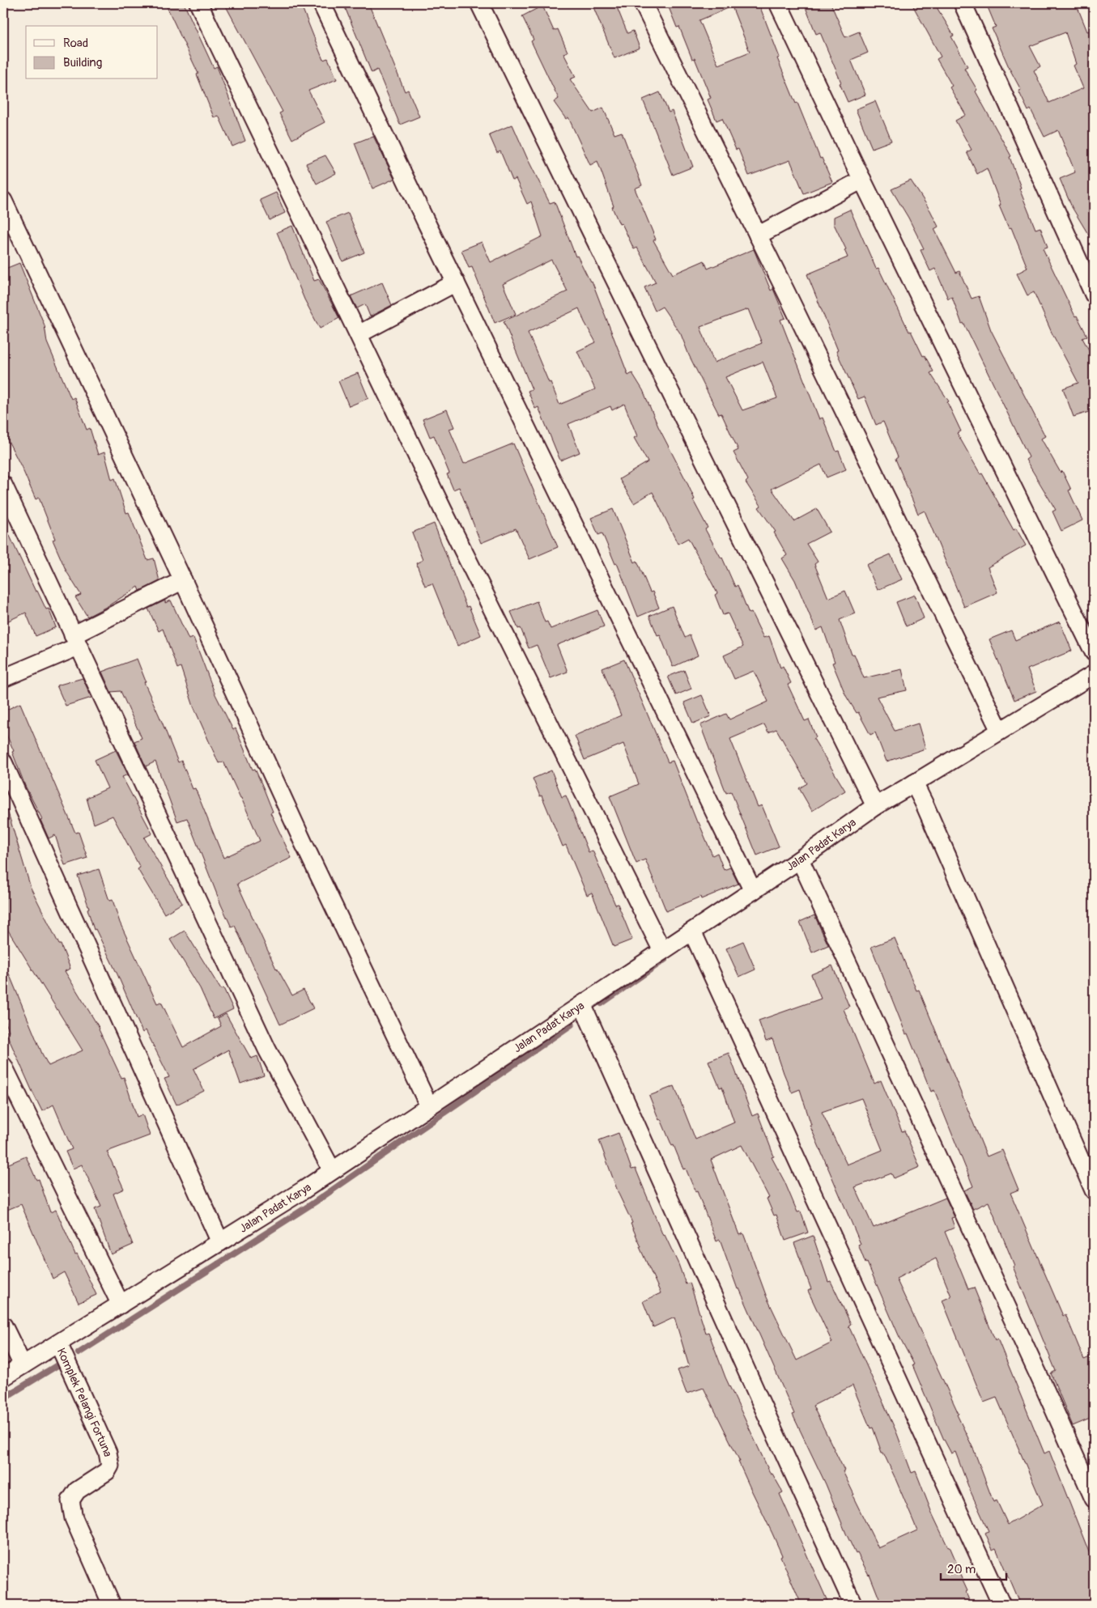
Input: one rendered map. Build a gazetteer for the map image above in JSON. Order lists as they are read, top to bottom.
{
  "streets": {
    "street": ["Jalan Padat Karya", "Komplek Pelangi Fortuna"]
  },
  "crossings": [
    ["Jalan Padat Karya", "Komplek Pelangi Fortuna"]
  ],
  "legend": ["Road", "Building"],
  "scale_bar": "20 m"
}
